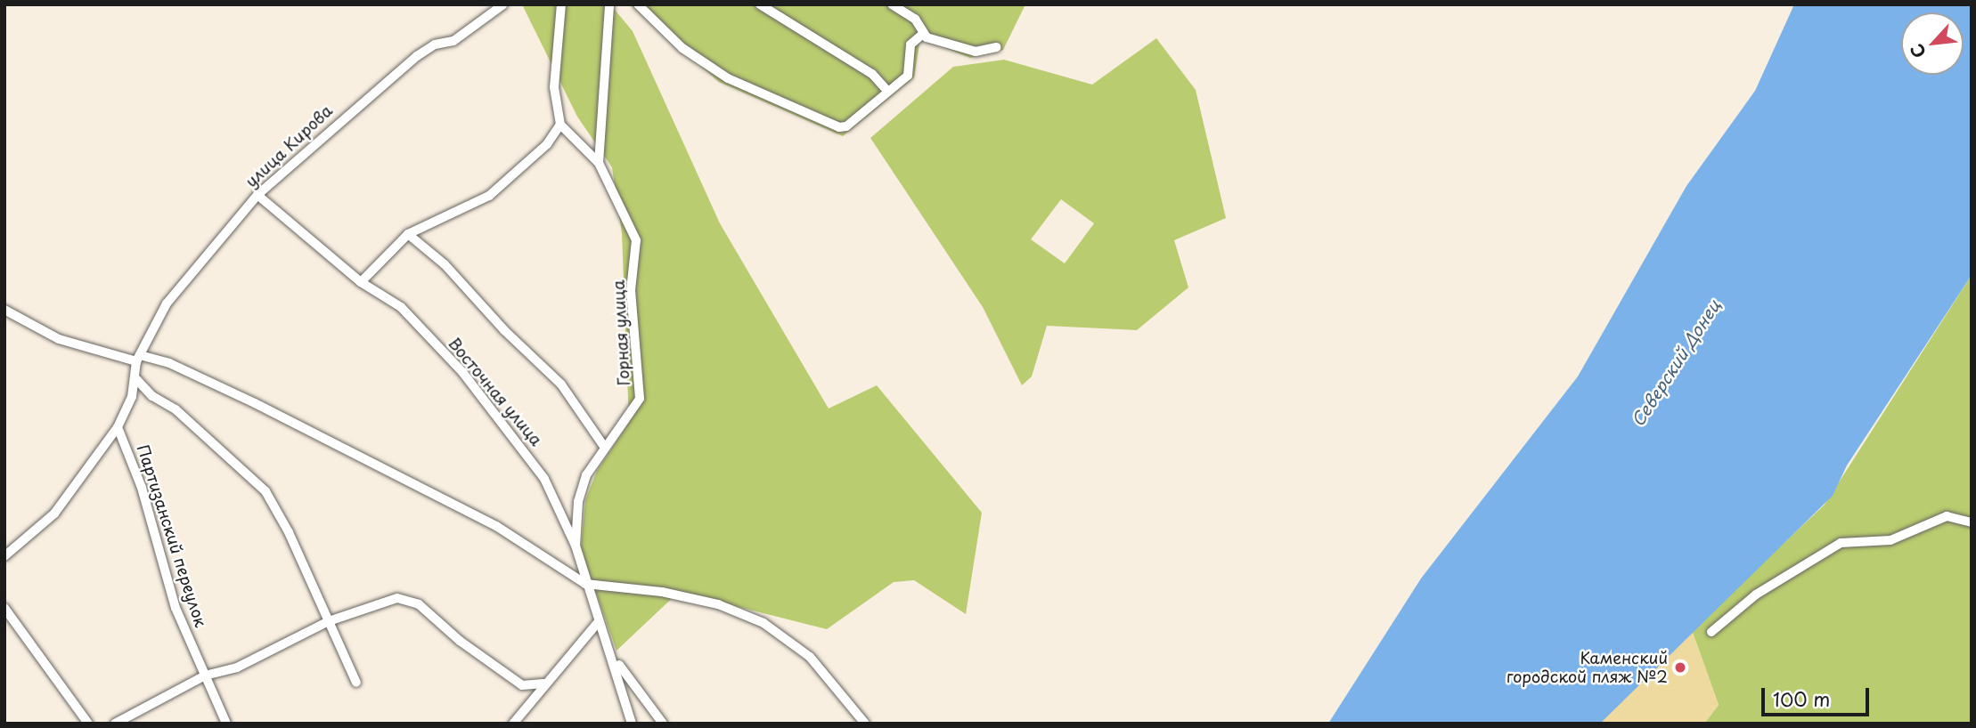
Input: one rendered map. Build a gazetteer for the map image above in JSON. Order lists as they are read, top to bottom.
{
  "streets": {
    "street": [
      "улица Кирова",
      "Горная улица",
      "Восточная улица",
      "Партизанский переулок"
    ]
  },
  "crossings": [
    ["улица Кирова", "Восточная улица"],
    ["улица Кирова", "Партизанский переулок"],
    ["Горная улица", "Восточная улица"]
  ],
  "water": ["Северский Донец"],
  "places": ["Каменский городской пляж №2"],
  "scale_bar": "100 m",
  "north": "bottom left"
}
